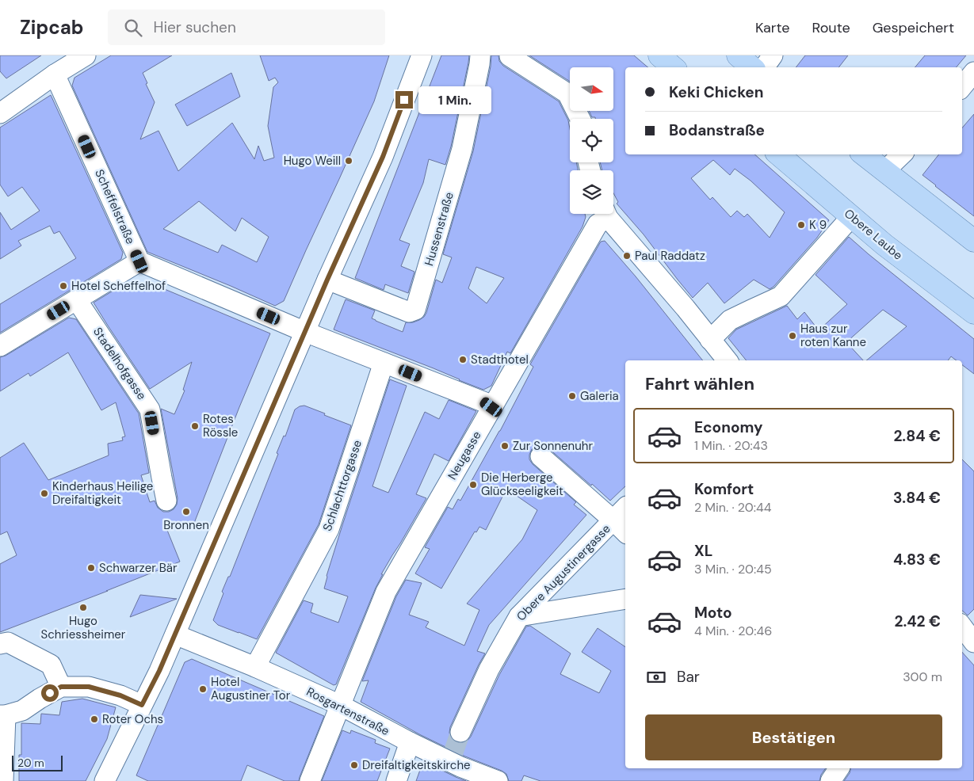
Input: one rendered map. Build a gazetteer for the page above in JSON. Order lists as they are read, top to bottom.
{
  "streets": {
    "main road": ["Obere Laube"],
    "street": [
      "Scheffelstraße",
      "Hussenstraße",
      "Stadelhofgasse",
      "Neugasse",
      "Schlachttorgasse",
      "Obere Augustinergasse",
      "Rosgartenstraße"
    ]
  },
  "crossings": [
    ["Neugasse", "Rosgartenstraße"],
    ["Schlachttorgasse", "Rosgartenstraße"]
  ],
  "places": [
    "Hugo Weill",
    "K 9",
    "Paul Raddatz",
    "Hotel Scheffelhof",
    "Haus zur roten Kanne",
    "Stadthotel",
    "Galeria",
    "Rotes Rössle",
    "Zur Sonnenuhr",
    "Die Herberge Glückseeligkeit",
    "Kinderhaus Heilige Dreifaltigkeit",
    "Bronnen",
    "Schwarzer Bär",
    "Hugo Schriessheimer",
    "Hotel Augustiner Tor",
    "Roter Ochs",
    "Dreifaltigkeitskirche"
  ],
  "scale_bar": "20 m",
  "north": "right",
  "page": {
    "header": "Zipcab",
    "search": "Hier suchen",
    "nav": ["Karte", "Route", "Gespeichert"],
    "banner": ["Keki Chicken", "Bodanstraße"],
    "bubble": "1 Min.",
    "heading": "Fahrt wählen",
    "list": [
      {
        "name": "Economy",
        "note": "1 Min. · 20:43",
        "value": "2.84 €"
      },
      {
        "name": "Komfort",
        "note": "2 Min. · 20:44",
        "value": "3.84 €"
      },
      {
        "name": "XL",
        "note": "3 Min. · 20:45",
        "value": "4.83 €"
      },
      {
        "name": "Moto",
        "note": "4 Min. · 20:46",
        "value": "2.42 €"
      }
    ],
    "pay": ["Bar", "300 m"],
    "buttons": "Bestätigen",
    "scale": "20 m"
  }
}
